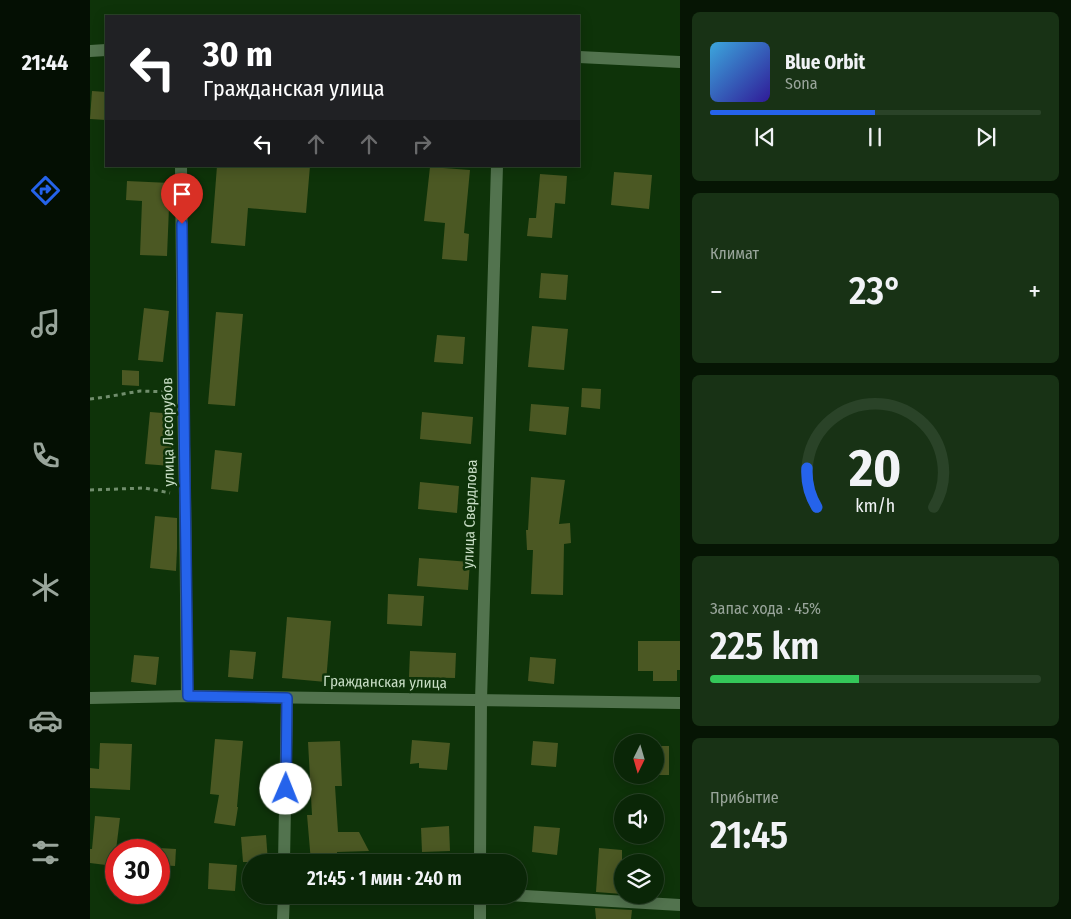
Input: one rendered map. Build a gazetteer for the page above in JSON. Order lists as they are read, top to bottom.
{
  "streets": {
    "street": ["улица Лесорубов", "улица Свердлова", "Гражданская улица"]
  },
  "crossings": [
    ["улица Лесорубов", "Гражданская улица"],
    ["улица Свердлова", "Гражданская улица"]
  ],
  "north": "bottom",
  "page": {
    "tabs": "21:44",
    "turn": ["30 m", "Гражданская улица"],
    "song": ["Blue Orbit", "Sona"],
    "tile": [
      "Климат",
      ["Запас хода · 45%", "225 km"],
      ["Прибытие", "21:45"]
    ],
    "heat": ["−", "23°", "+"],
    "limit": "30",
    "trip": "21:45 · 1 мин · 240 m",
    "gauge": ["20", "km/h"]
  }
}
